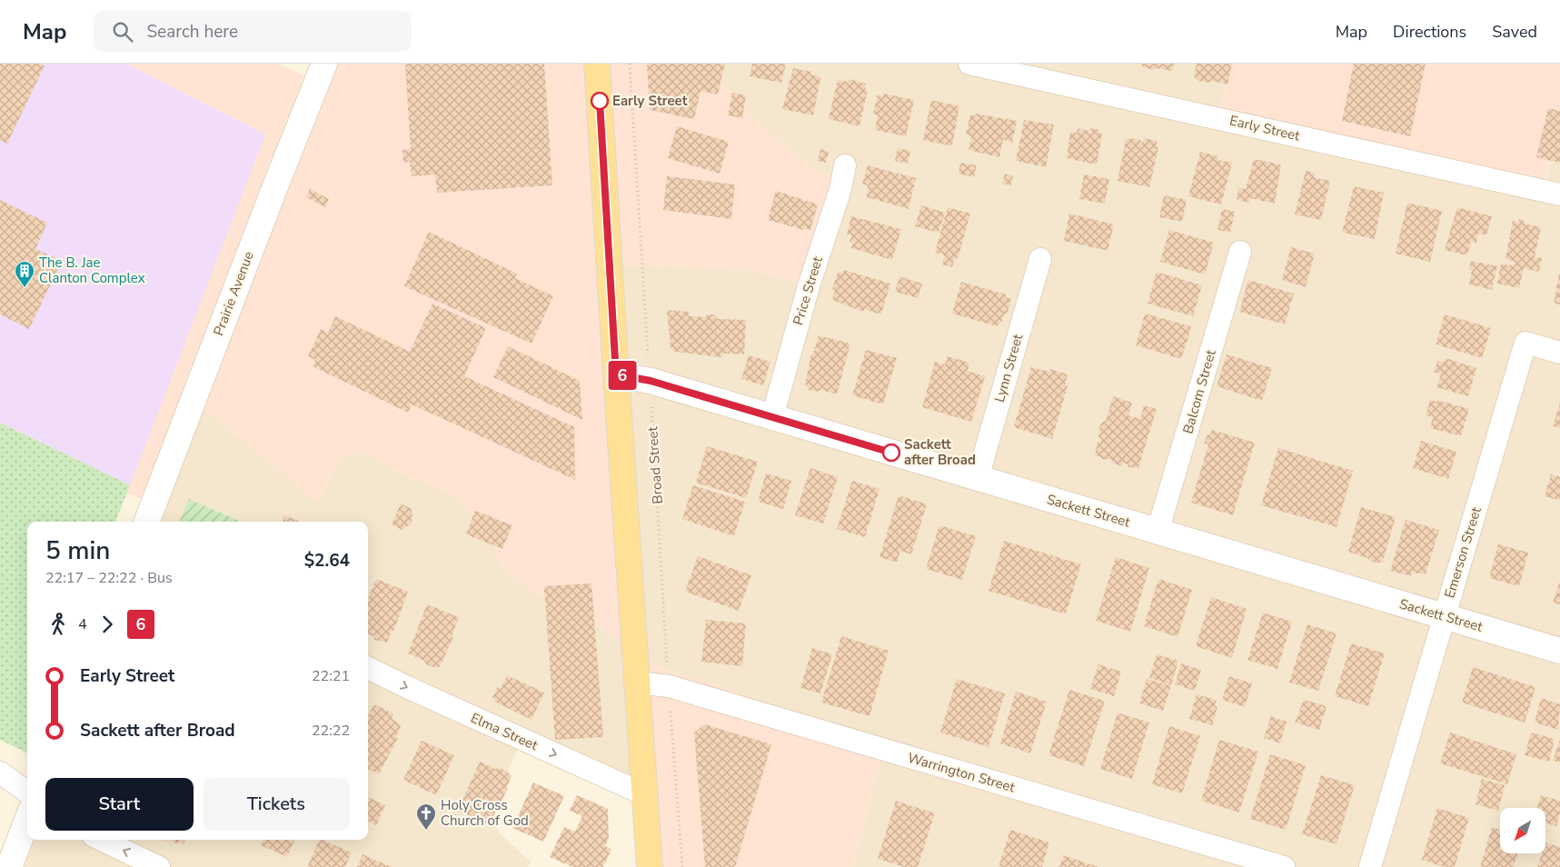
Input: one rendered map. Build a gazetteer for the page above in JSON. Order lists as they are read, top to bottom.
{
  "streets": {
    "street": [
      "Early Street",
      "Price Street",
      "Prairie Avenue",
      "Lynn Street",
      "Balcom Street",
      "Sackett Street",
      "Emerson Street",
      "Elma Street",
      "Warrington Street"
    ],
    "path": ["Broad Street"]
  },
  "crossings": [
    ["Price Street", "Sackett Street"],
    ["Lynn Street", "Sackett Street"],
    ["Balcom Street", "Sackett Street"],
    ["Broad Street", "Sackett Street"],
    ["Broad Street", "Warrington Street"],
    ["Sackett Street", "Emerson Street"]
  ],
  "one_way": ["Elma Street"],
  "places": {
    "other": ["Early Street", "Sackett after Broad"],
    "building": ["The B. Jae Clanton Complex"],
    "church": ["Holy Cross Church of God"]
  },
  "lines": ["bus line 6"],
  "north": "bottom left",
  "page": {
    "header": "Map",
    "search": "Search here",
    "nav": ["Map", "Directions", "Saved"],
    "on_map": "6",
    "heading": ["5 min", "22:17 – 22:22 · Bus", "$2.64"],
    "legs": ["4", "6"],
    "list": [
      {
        "name": "Early Street",
        "value": "22:21"
      },
      {
        "name": "Sackett after Broad",
        "value": "22:22"
      }
    ],
    "buttons": ["Start", "Tickets"]
  }
}
